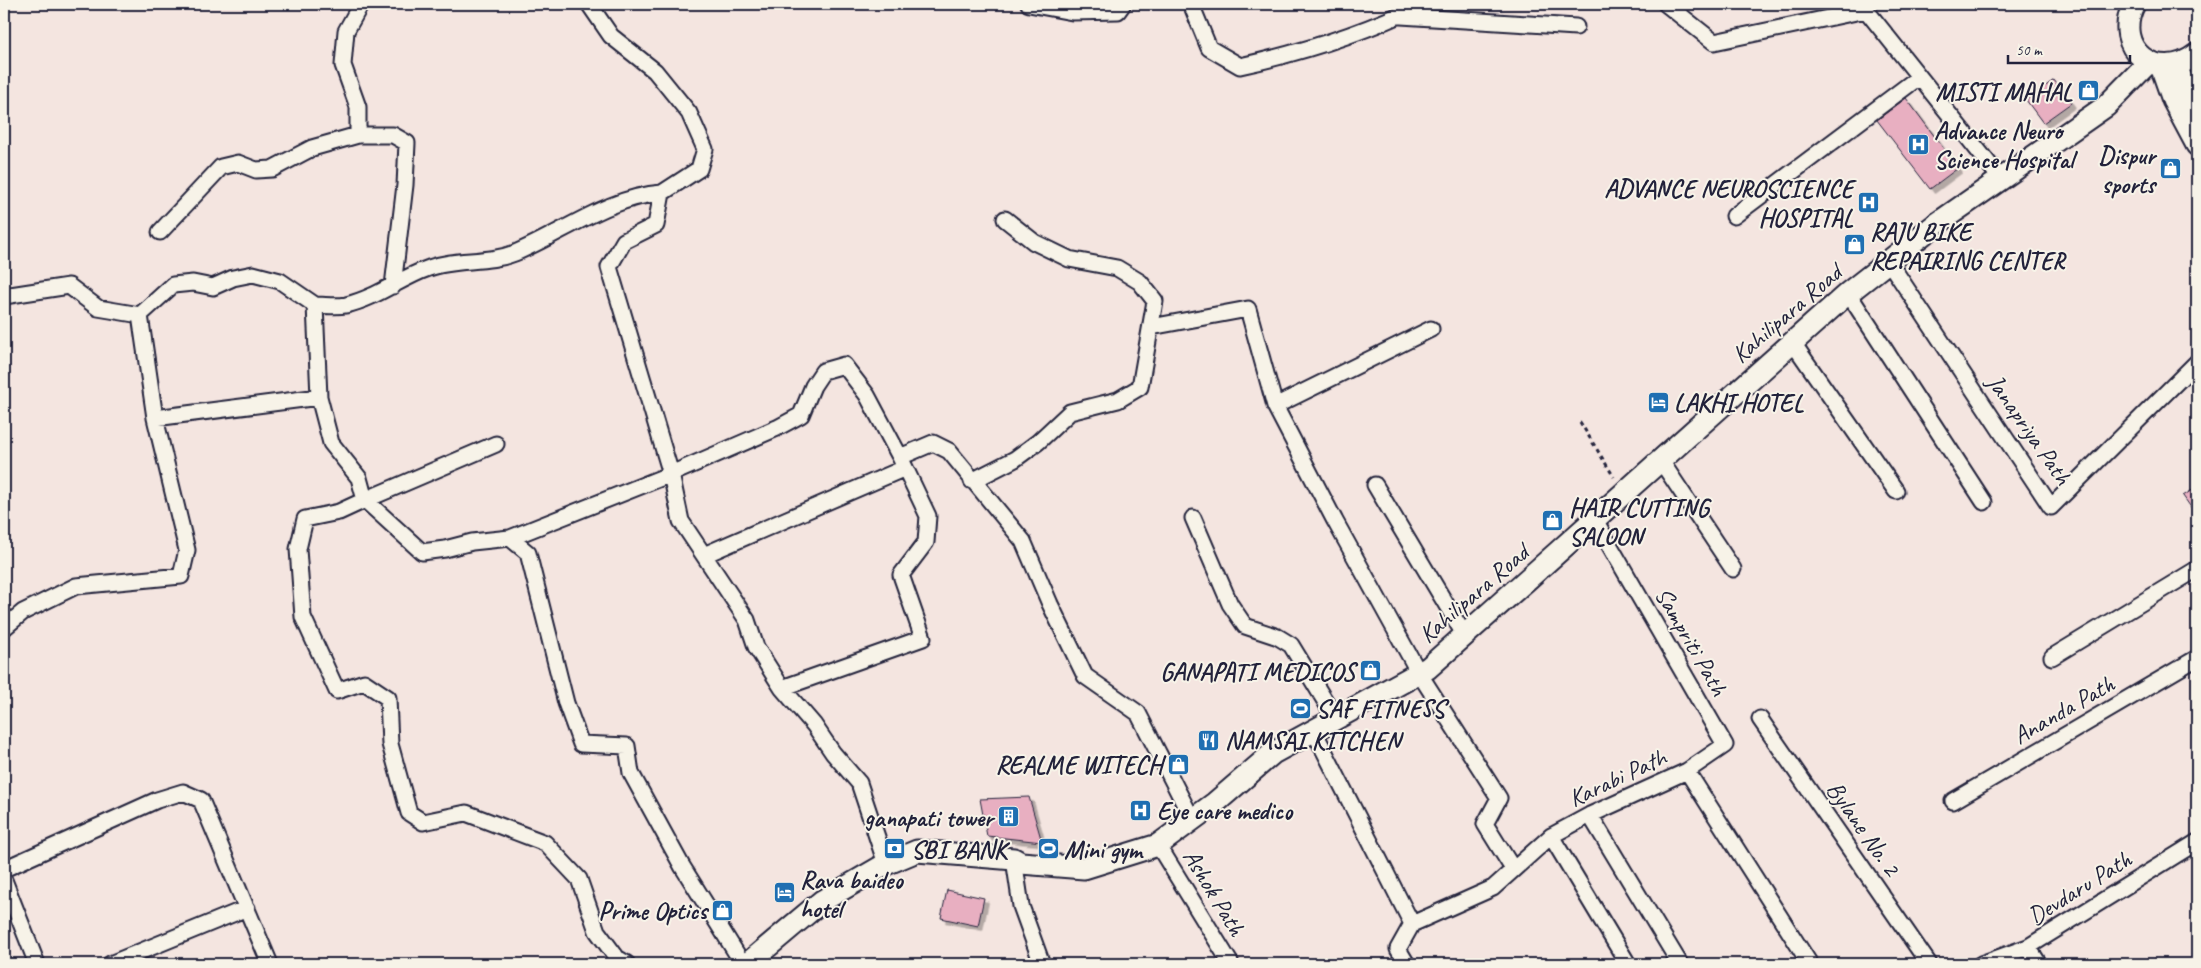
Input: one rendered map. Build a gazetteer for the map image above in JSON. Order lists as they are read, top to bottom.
{
  "streets": {
    "main road": ["Kahilipara Road"],
    "street": [
      "Janapriya Path",
      "Sampriti Path",
      "Ananda Path",
      "Karabi Path",
      "Bylane No. 2",
      "Devdaru Path",
      "Ashok Path"
    ]
  },
  "crossings": [
    ["Kahilipara Road", "Janapriya Path"],
    ["Kahilipara Road", "Sampriti Path"],
    ["Kahilipara Road", "Ashok Path"],
    ["Sampriti Path", "Karabi Path"]
  ],
  "places": {
    "shop": [
      "MISTI MAHAL",
      "Dispur sports",
      "RAJU BIKE REPAIRING CENTER",
      "HAIR CUTTING SALOON",
      "GANAPATI MEDICOS",
      "REALME WITECH",
      "Prime Optics"
    ],
    "hospital": ["Advance Neuro Science Hospital", "ADVANCE NEUROSCIENCE HOSPITAL", "Eye care medico"],
    "hotel": ["LAKHI HOTEL", "Rava baideo hotel"],
    "sports": ["SAF FITNESS", "Mini gym"],
    "restaurant": ["NAMSAI KITCHEN"],
    "building": ["ganapati tower"],
    "bank": ["SBI BANK"]
  },
  "scale_bar": "50 m"
}
